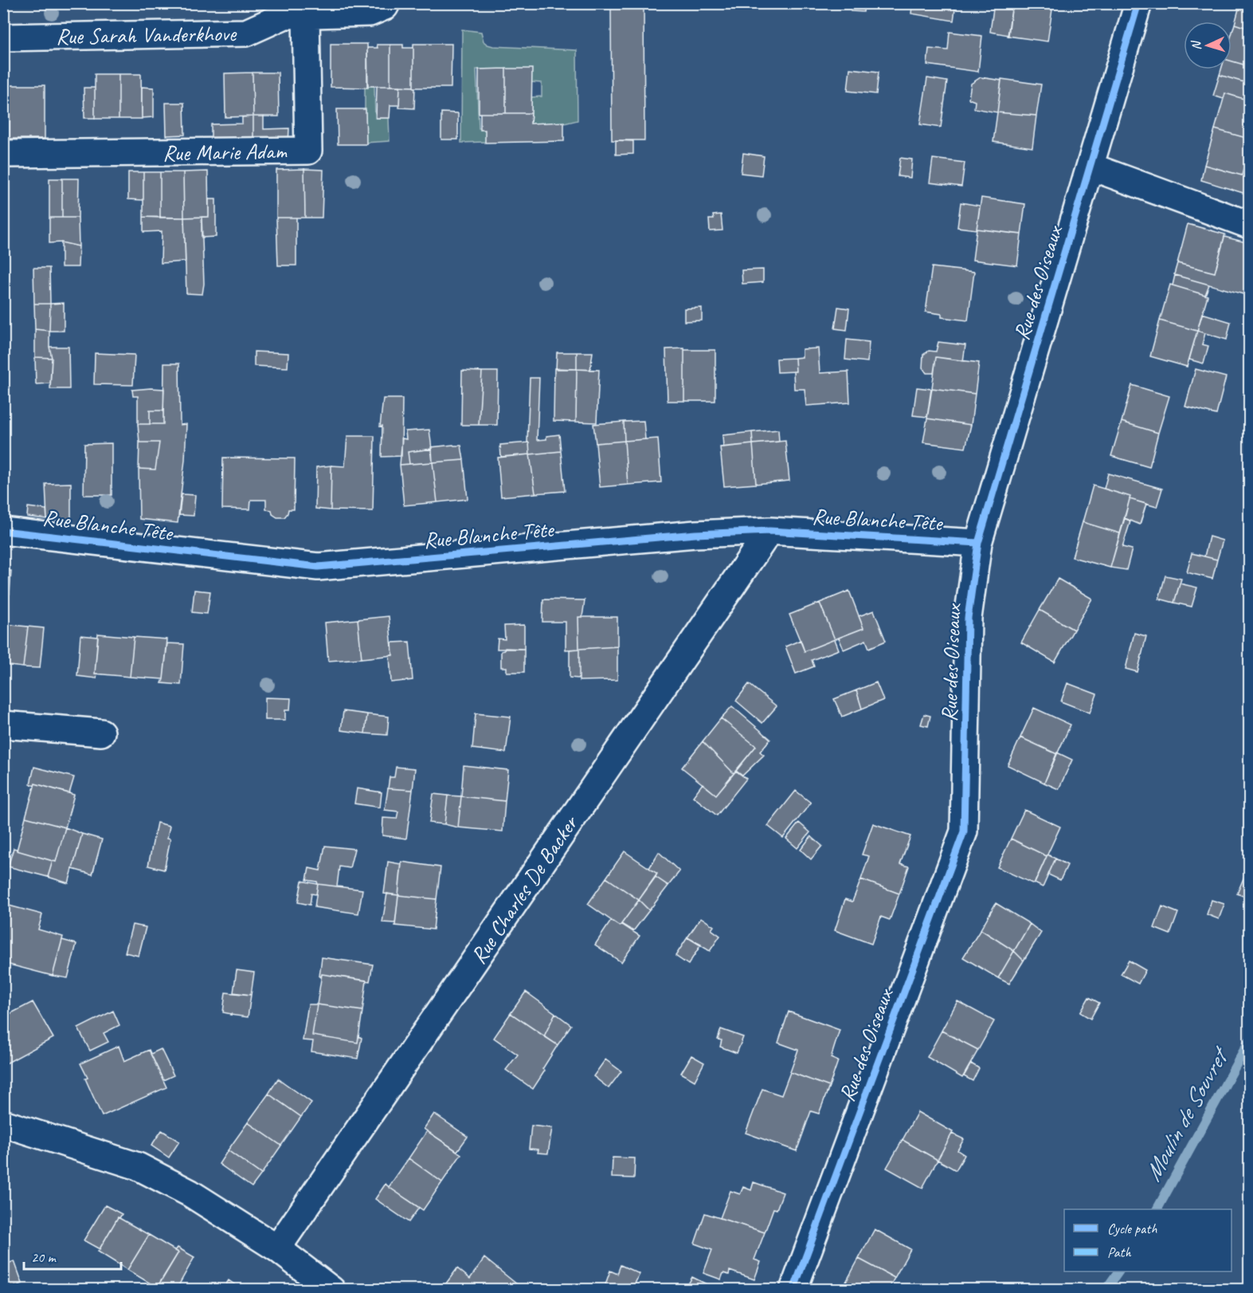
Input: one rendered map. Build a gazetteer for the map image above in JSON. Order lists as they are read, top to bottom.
{
  "streets": {
    "street": [
      "Rue Sarah Vanderkhove",
      "Rue Marie Adam",
      "Rue des Oiseaux",
      "Rue Blanche Tête",
      "Rue Charles De Backer"
    ]
  },
  "crossings": [
    ["Rue Sarah Vanderkhove", "Rue Marie Adam"],
    ["Rue des Oiseaux", "Rue Blanche Tête"],
    ["Rue Blanche Tête", "Rue Charles De Backer"]
  ],
  "water": ["Moulin de Souvret"],
  "legend": ["Cycle path", "Path"],
  "scale_bar": "20 m",
  "north": "left"
}
